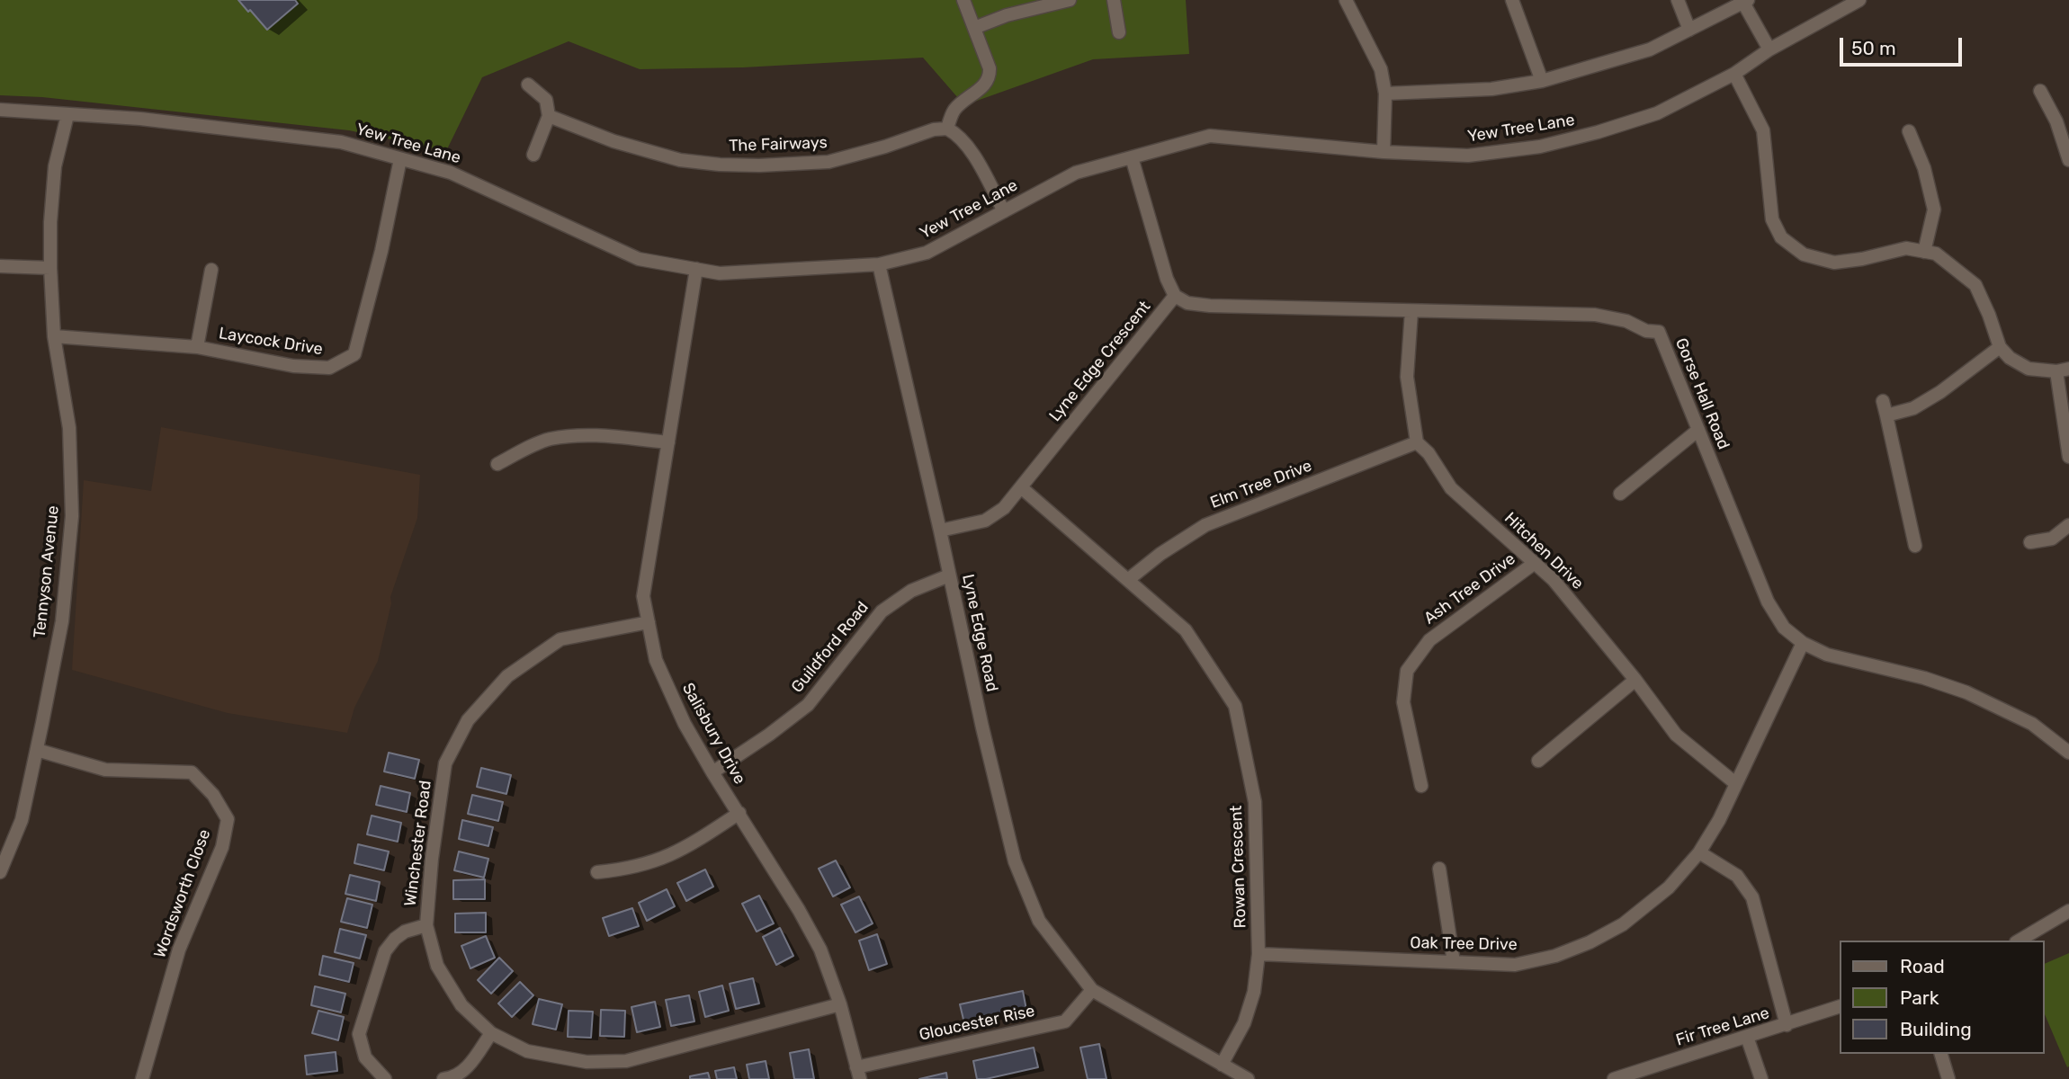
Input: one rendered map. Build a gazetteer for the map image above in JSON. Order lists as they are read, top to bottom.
{
  "streets": {
    "street": [
      "Yew Tree Lane",
      "The Fairways",
      "Laycock Drive",
      "Lyne Edge Crescent",
      "Gorse Hall Road",
      "Elm Tree Drive",
      "Hitchen Drive",
      "Tennyson Avenue",
      "Ash Tree Drive",
      "Lyne Edge Road",
      "Guildford Road",
      "Salisbury Drive",
      "Winchester Road",
      "Rowan Crescent",
      "Wordsworth Close",
      "Oak Tree Drive",
      "Gloucester Rise",
      "Fir Tree Lane"
    ]
  },
  "crossings": [
    ["Yew Tree Lane", "Laycock Drive"],
    ["Yew Tree Lane", "Tennyson Avenue"],
    ["Yew Tree Lane", "Lyne Edge Road"],
    ["Yew Tree Lane", "Salisbury Drive"],
    ["Laycock Drive", "Tennyson Avenue"],
    ["Lyne Edge Crescent", "Gorse Hall Road"],
    ["Lyne Edge Crescent", "Lyne Edge Road"],
    ["Lyne Edge Crescent", "Rowan Crescent"],
    ["Gorse Hall Road", "Oak Tree Drive"],
    ["Elm Tree Drive", "Hitchen Drive"],
    ["Elm Tree Drive", "Rowan Crescent"],
    ["Hitchen Drive", "Ash Tree Drive"],
    ["Hitchen Drive", "Oak Tree Drive"],
    ["Tennyson Avenue", "Wordsworth Close"],
    ["Lyne Edge Road", "Guildford Road"],
    ["Lyne Edge Road", "Gloucester Rise"],
    ["Guildford Road", "Salisbury Drive"],
    ["Salisbury Drive", "Winchester Road"],
    ["Salisbury Drive", "Gloucester Rise"],
    ["Rowan Crescent", "Oak Tree Drive"]
  ],
  "legend": ["Road", "Park", "Building"],
  "scale_bar": "50 m"
}
